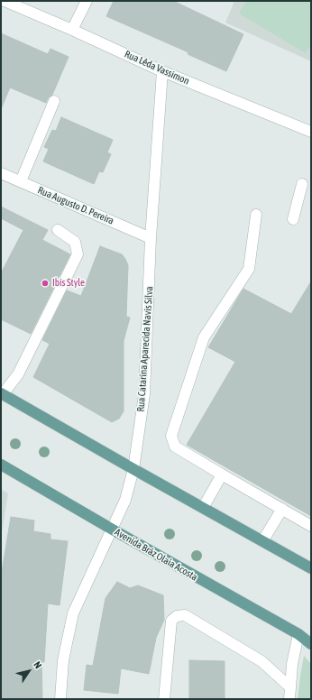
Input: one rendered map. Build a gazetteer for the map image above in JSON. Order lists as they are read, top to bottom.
{
  "streets": {
    "main road": ["Avenida Bráz Olaia Acosta"],
    "street": ["Rua Lêda Vassimon", "Rua Augusto D. Pereira", "Rua Catarina Aparecida Navis Silva"]
  },
  "crossings": [
    ["Rua Lêda Vassimon", "Rua Catarina Aparecida Navis Silva"],
    ["Rua Augusto D. Pereira", "Rua Catarina Aparecida Navis Silva"],
    ["Rua Catarina Aparecida Navis Silva", "Avenida Bráz Olaia Acosta"]
  ],
  "places": ["Ibis Style"],
  "north": "top right"
}
